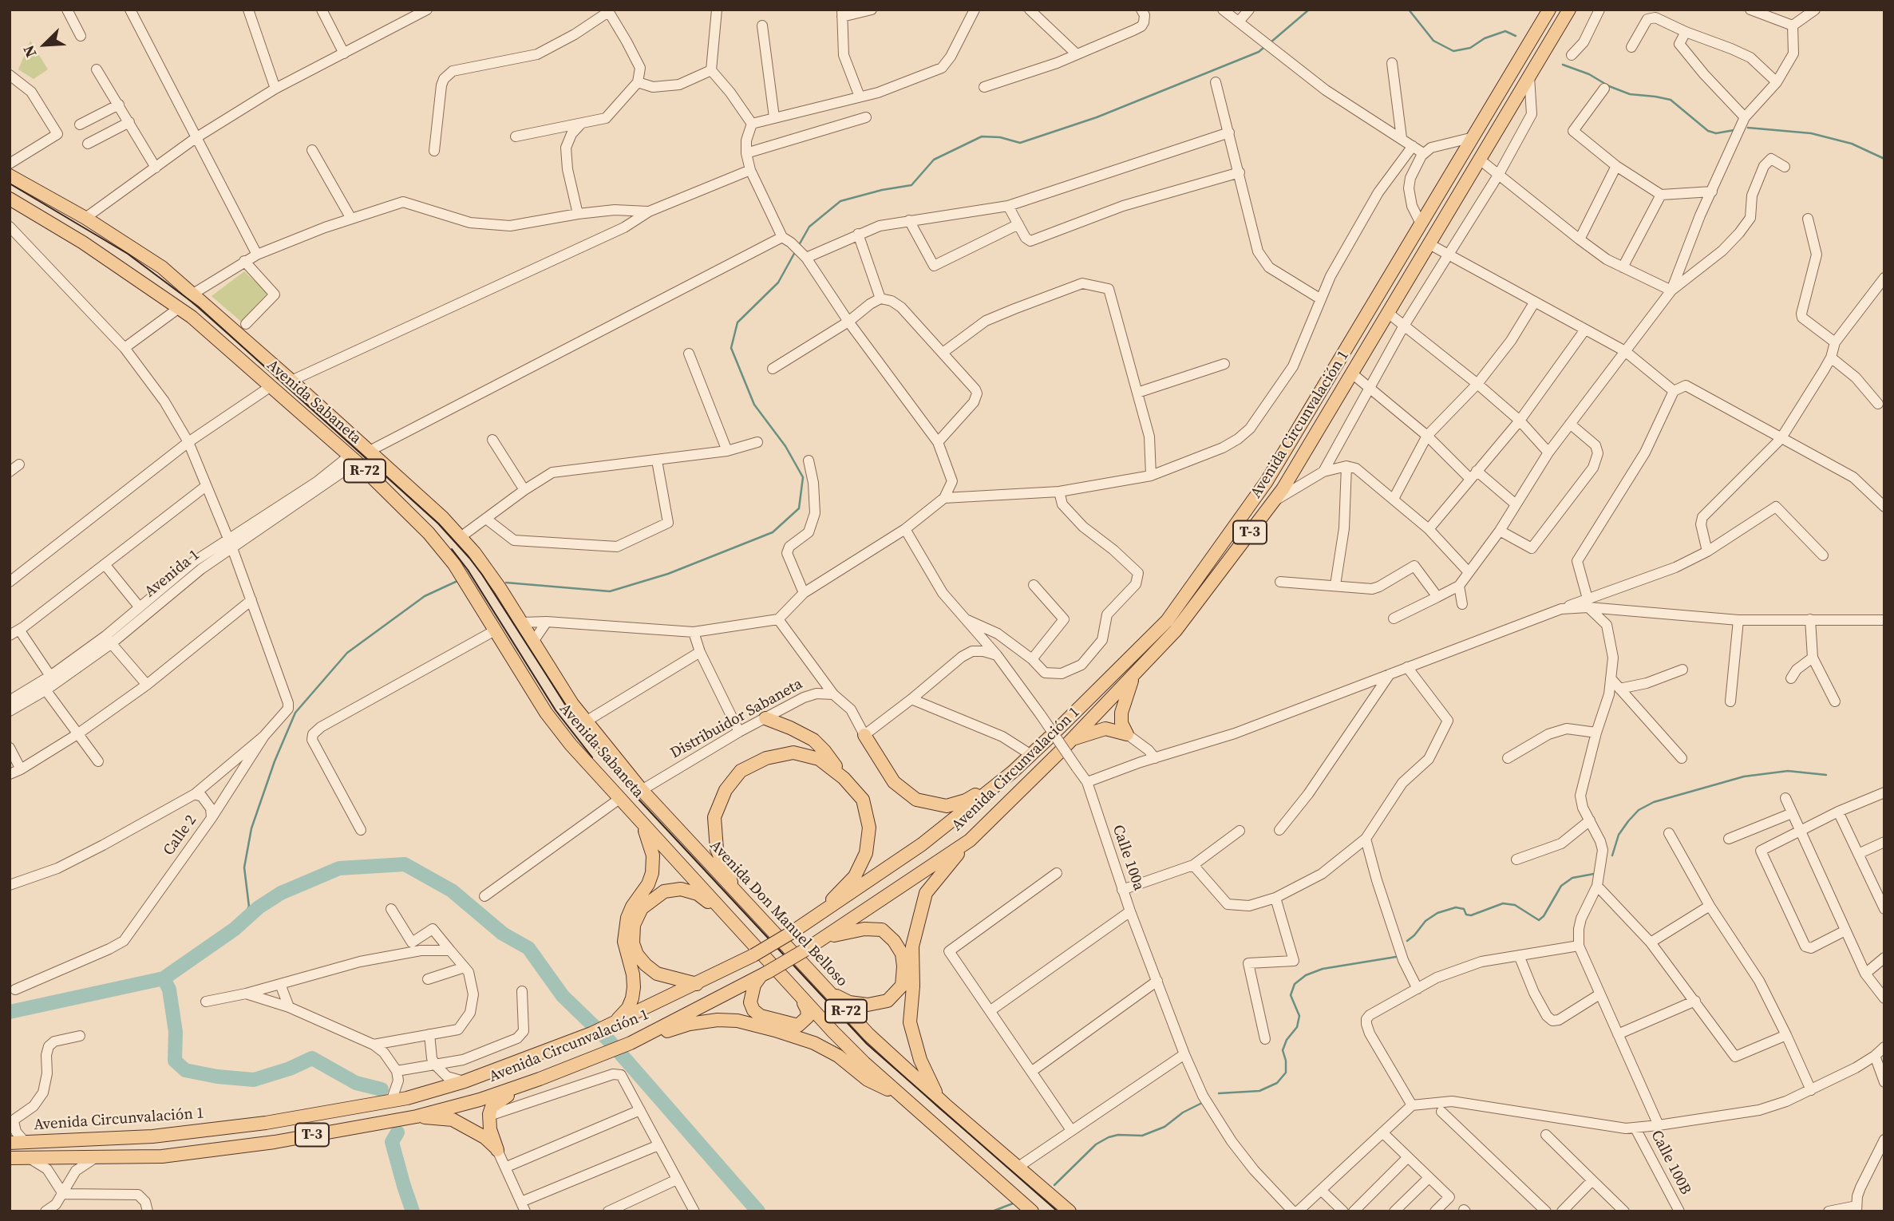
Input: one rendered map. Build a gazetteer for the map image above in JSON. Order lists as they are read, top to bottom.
{
  "streets": {
    "main road": [
      "Avenida Sabaneta",
      "Avenida Circunvalación 1",
      "R-72",
      "T-3",
      "Avenida Don Manuel Belloso"
    ],
    "street": [
      "Avenida 1",
      "Distribuidor Sabaneta",
      "Calle 2",
      "Calle 100a",
      "Calle 100B"
    ]
  },
  "crossings": [
    ["Avenida Sabaneta", "R-72"],
    ["Avenida Sabaneta", "Avenida 1"],
    ["Avenida Sabaneta", "Distribuidor Sabaneta"],
    ["Avenida Sabaneta", "Avenida Don Manuel Belloso"],
    ["Distribuidor Sabaneta", "Avenida Don Manuel Belloso"]
  ],
  "north": "bottom left"
}
